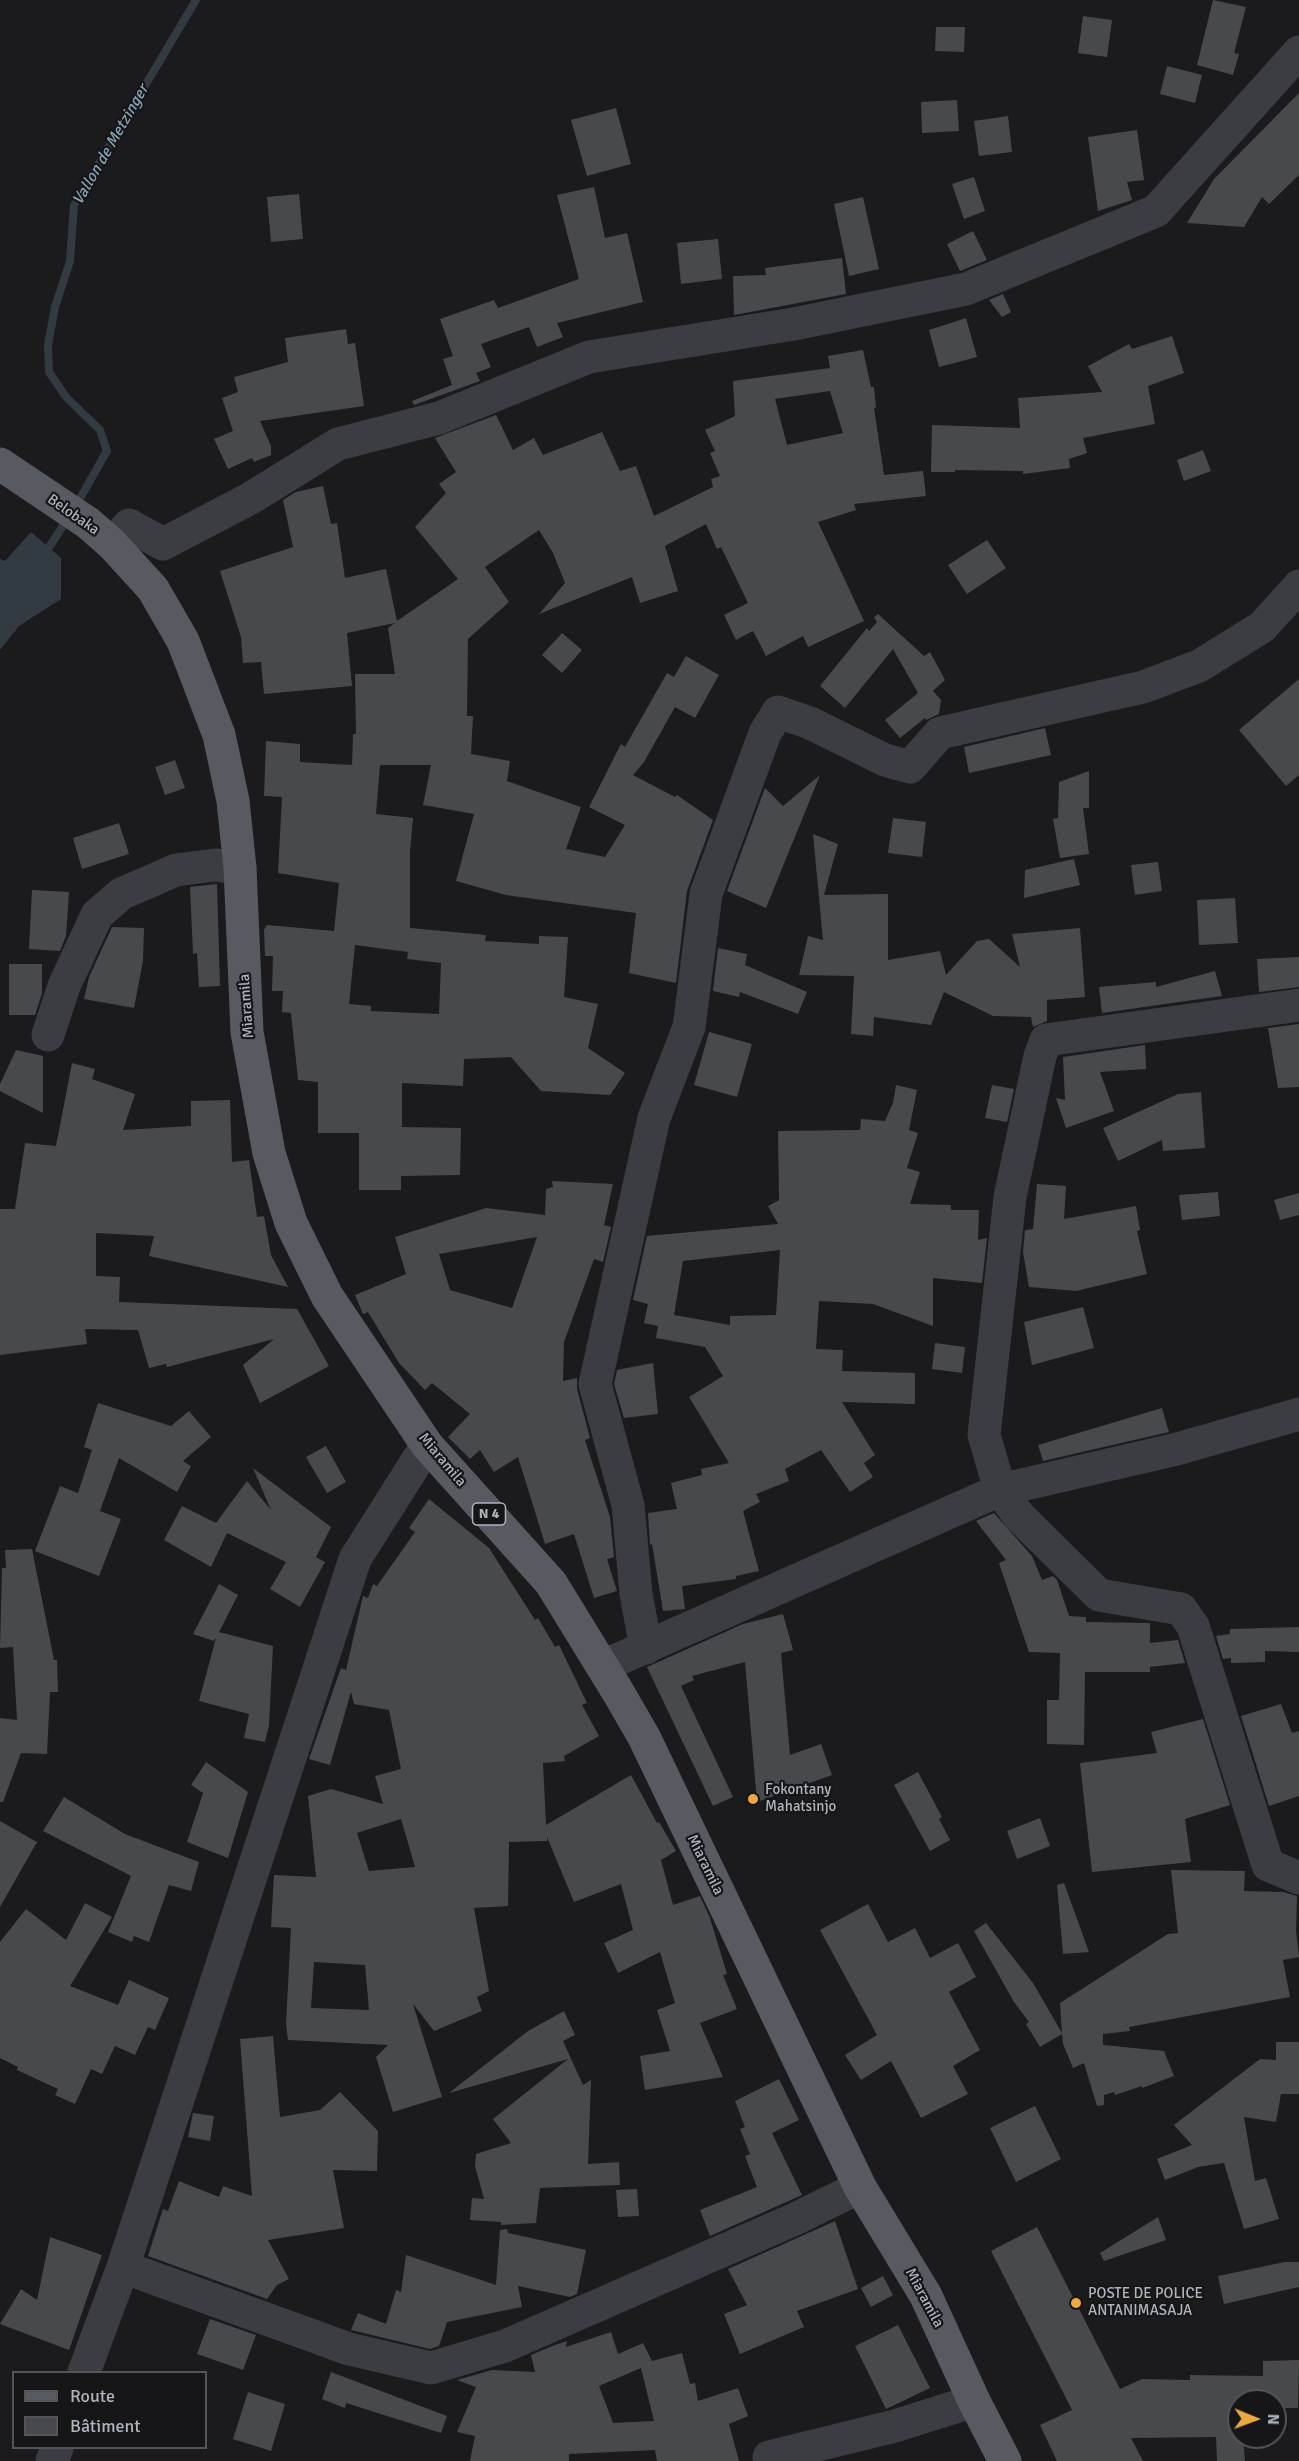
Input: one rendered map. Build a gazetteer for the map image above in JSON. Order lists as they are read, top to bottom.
{
  "streets": {
    "main road": ["Belobaka", "Miaramila", "N 4"]
  },
  "crossings": [
    ["Belobaka", "Miaramila"]
  ],
  "water": ["Vallon de Metzinger"],
  "places": ["Fokontany Mahatsinjo", "POSTE DE POLICE ANTANIMASAJA"],
  "legend": ["Route", "Bâtiment"],
  "north": "right"
}
